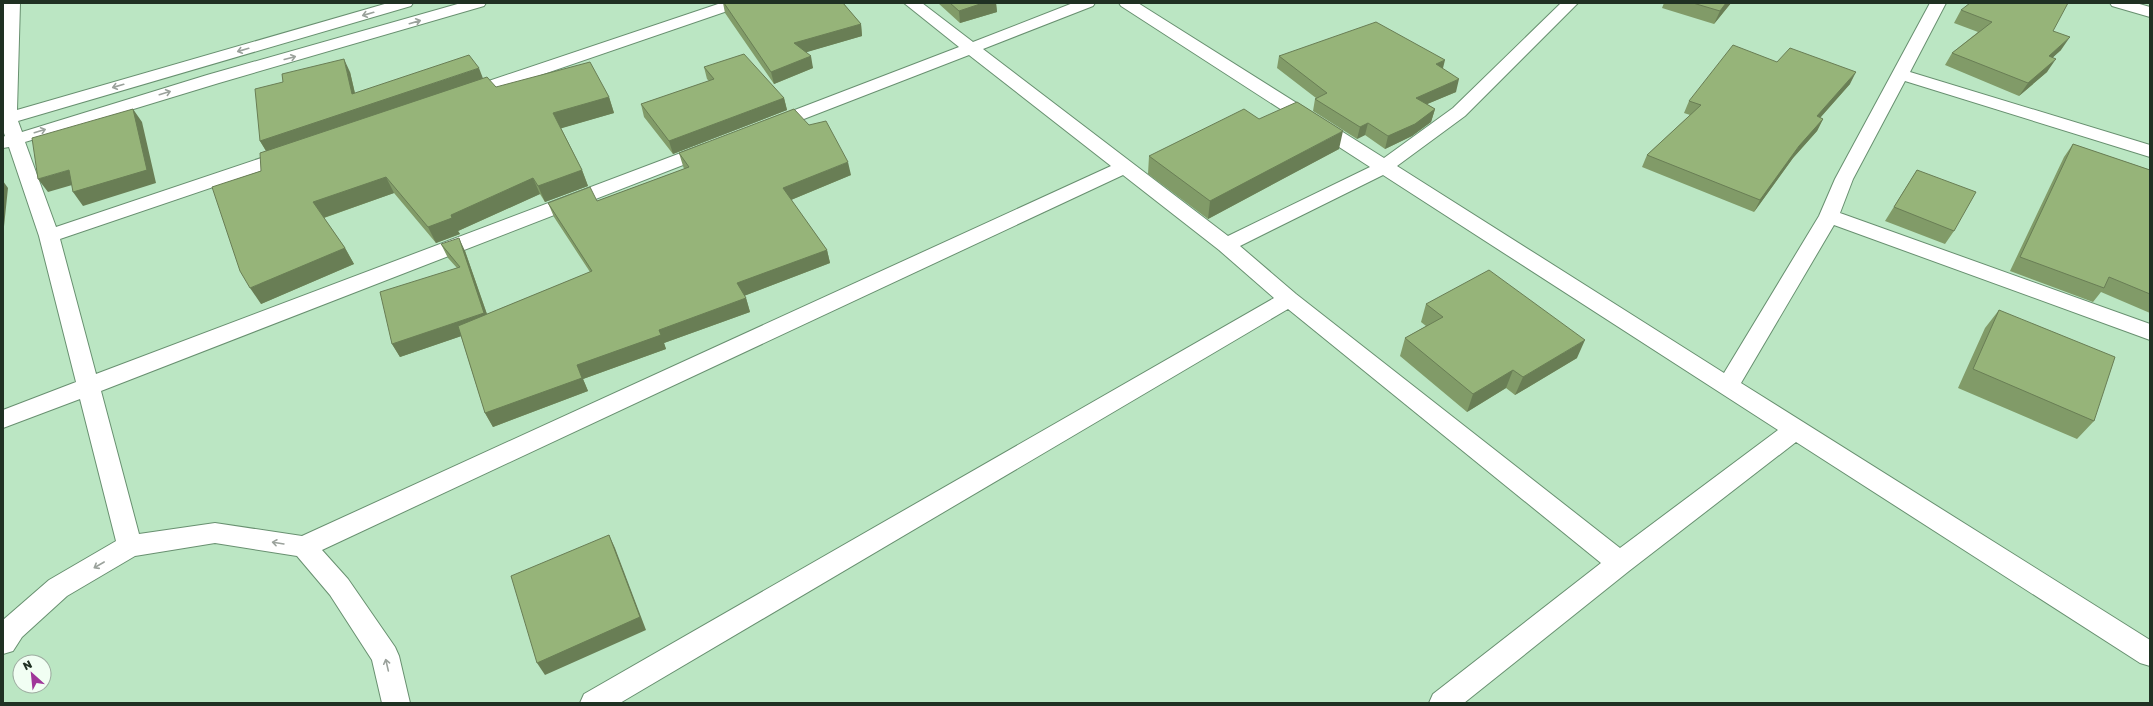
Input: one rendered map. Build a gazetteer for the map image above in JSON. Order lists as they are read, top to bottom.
{
  "north": "top left"
}
